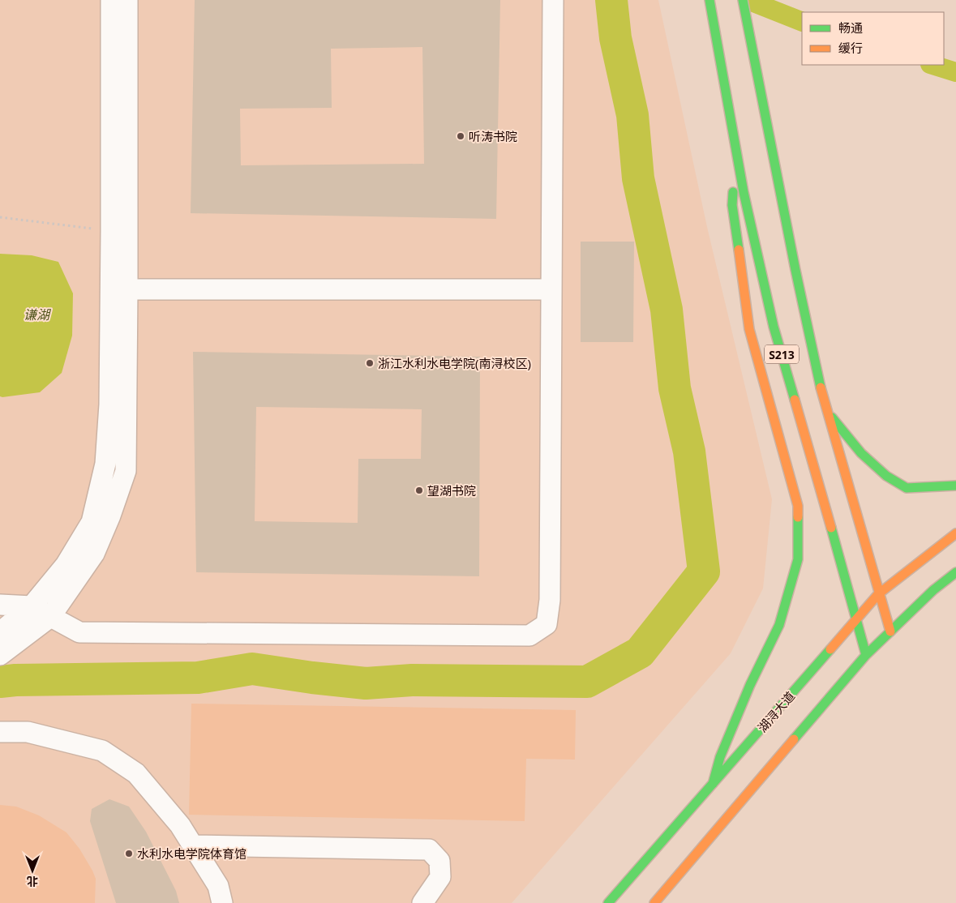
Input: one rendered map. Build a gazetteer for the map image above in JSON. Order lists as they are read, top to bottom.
{
  "streets": {
    "main road": ["S213", "湖浔大道"]
  },
  "crossings": [
    ["S213", "湖浔大道"]
  ],
  "water": ["谦湖"],
  "places": [
    "听涛书院",
    "浙江水利水电学院(南浔校区)",
    "望湖书院",
    "水利水电学院体育馆"
  ],
  "legend": ["畅通", "缓行"],
  "north": "bottom"
}
